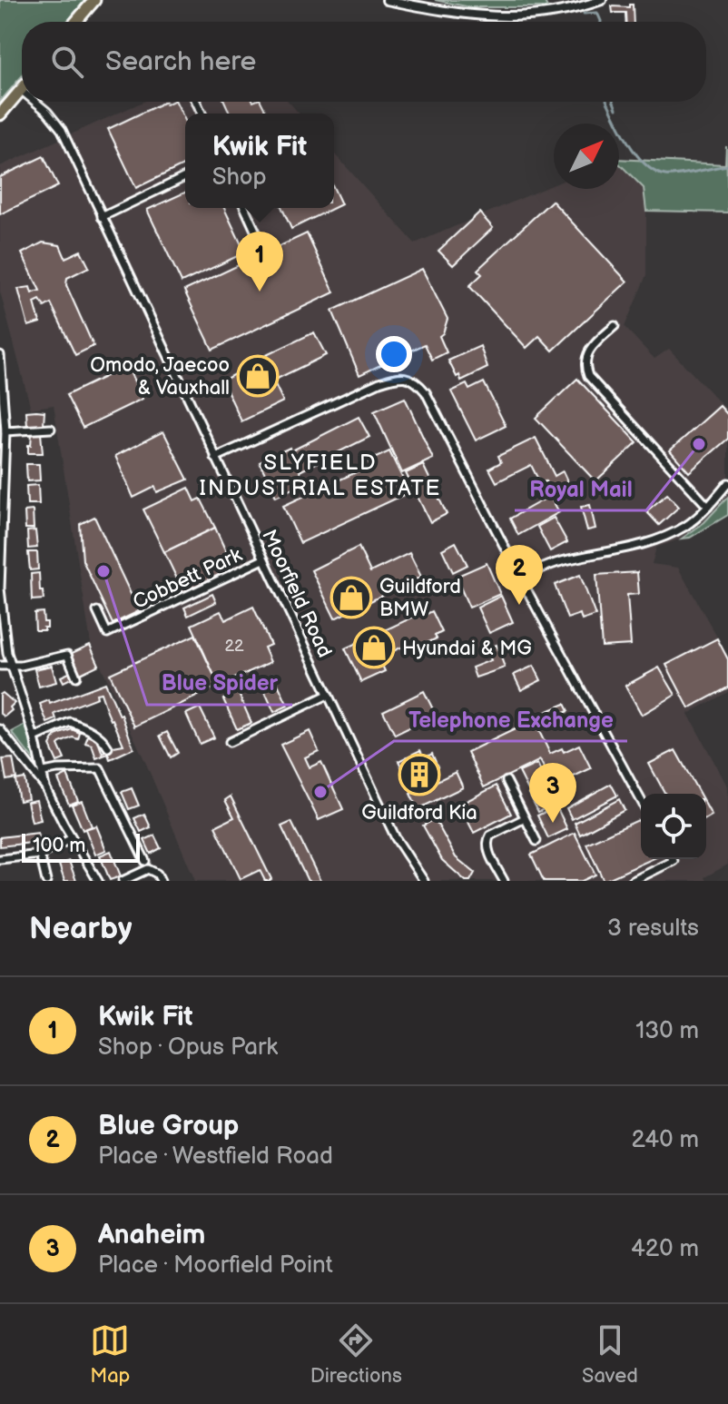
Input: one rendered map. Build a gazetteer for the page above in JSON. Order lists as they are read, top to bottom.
{
  "streets": {
    "street": ["Cobbett Park", "Moorfield Road"]
  },
  "crossings": [
    ["Cobbett Park", "Moorfield Road"]
  ],
  "districts": ["SLYFIELD INDUSTRIAL ESTATE"],
  "places": {
    "shop": ["Omodo, Jaecoo & Vauxhall", "Guildford BMW", "Hyundai & MG"],
    "other": ["Royal Mail", "Blue Spider", "Telephone Exchange"],
    "building": ["Guildford Kia"]
  },
  "house_numbers": ["22"],
  "scale_bar": "100 m",
  "north": "top right",
  "page": {
    "search": "Search here",
    "popup": ["Kwik Fit", "Shop"],
    "pins": ["1", "2", "3"],
    "scale": "100 m",
    "heading": ["Nearby", "3 results"],
    "list": [
      {
        "mark": "1",
        "name": "Kwik Fit",
        "note": "Shop · Opus Park",
        "value": "130 m"
      },
      {
        "mark": "2",
        "name": "Blue Group",
        "note": "Place · Westfield Road",
        "value": "240 m"
      },
      {
        "mark": "3",
        "name": "Anaheim",
        "note": "Place · Moorfield Point",
        "value": "420 m"
      }
    ],
    "nav": ["Map", "Directions", "Saved"]
  }
}
